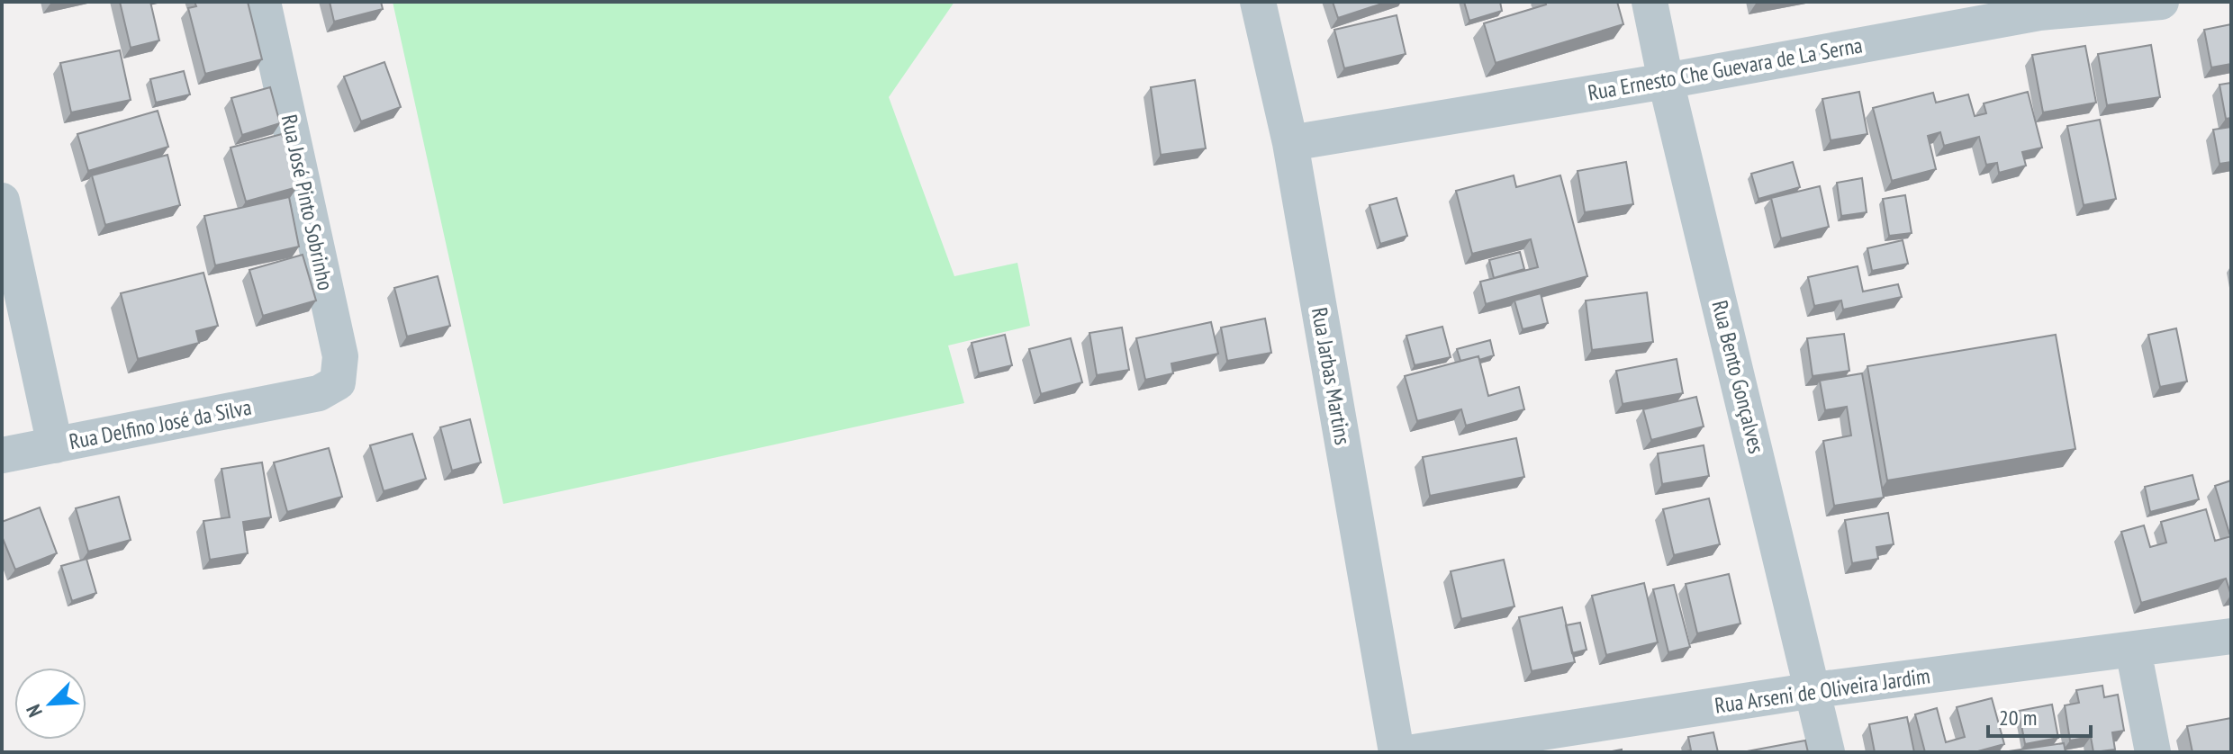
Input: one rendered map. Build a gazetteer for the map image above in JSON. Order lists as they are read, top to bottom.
{
  "streets": {
    "street": [
      "Rua Ernesto Che Guevara de La Serna",
      "Rua José Pinto Sobrinho",
      "Rua Jarbas Martins",
      "Rua Bento Gonçalves",
      "Rua Delfino José da Silva",
      "Rua Arseni de Oliveira Jardim"
    ]
  },
  "crossings": [
    ["Rua Ernesto Che Guevara de La Serna", "Rua Jarbas Martins"],
    ["Rua Ernesto Che Guevara de La Serna", "Rua Bento Gonçalves"],
    ["Rua José Pinto Sobrinho", "Rua Delfino José da Silva"],
    ["Rua Bento Gonçalves", "Rua Arseni de Oliveira Jardim"]
  ],
  "scale_bar": "20 m",
  "north": "bottom left"
}
